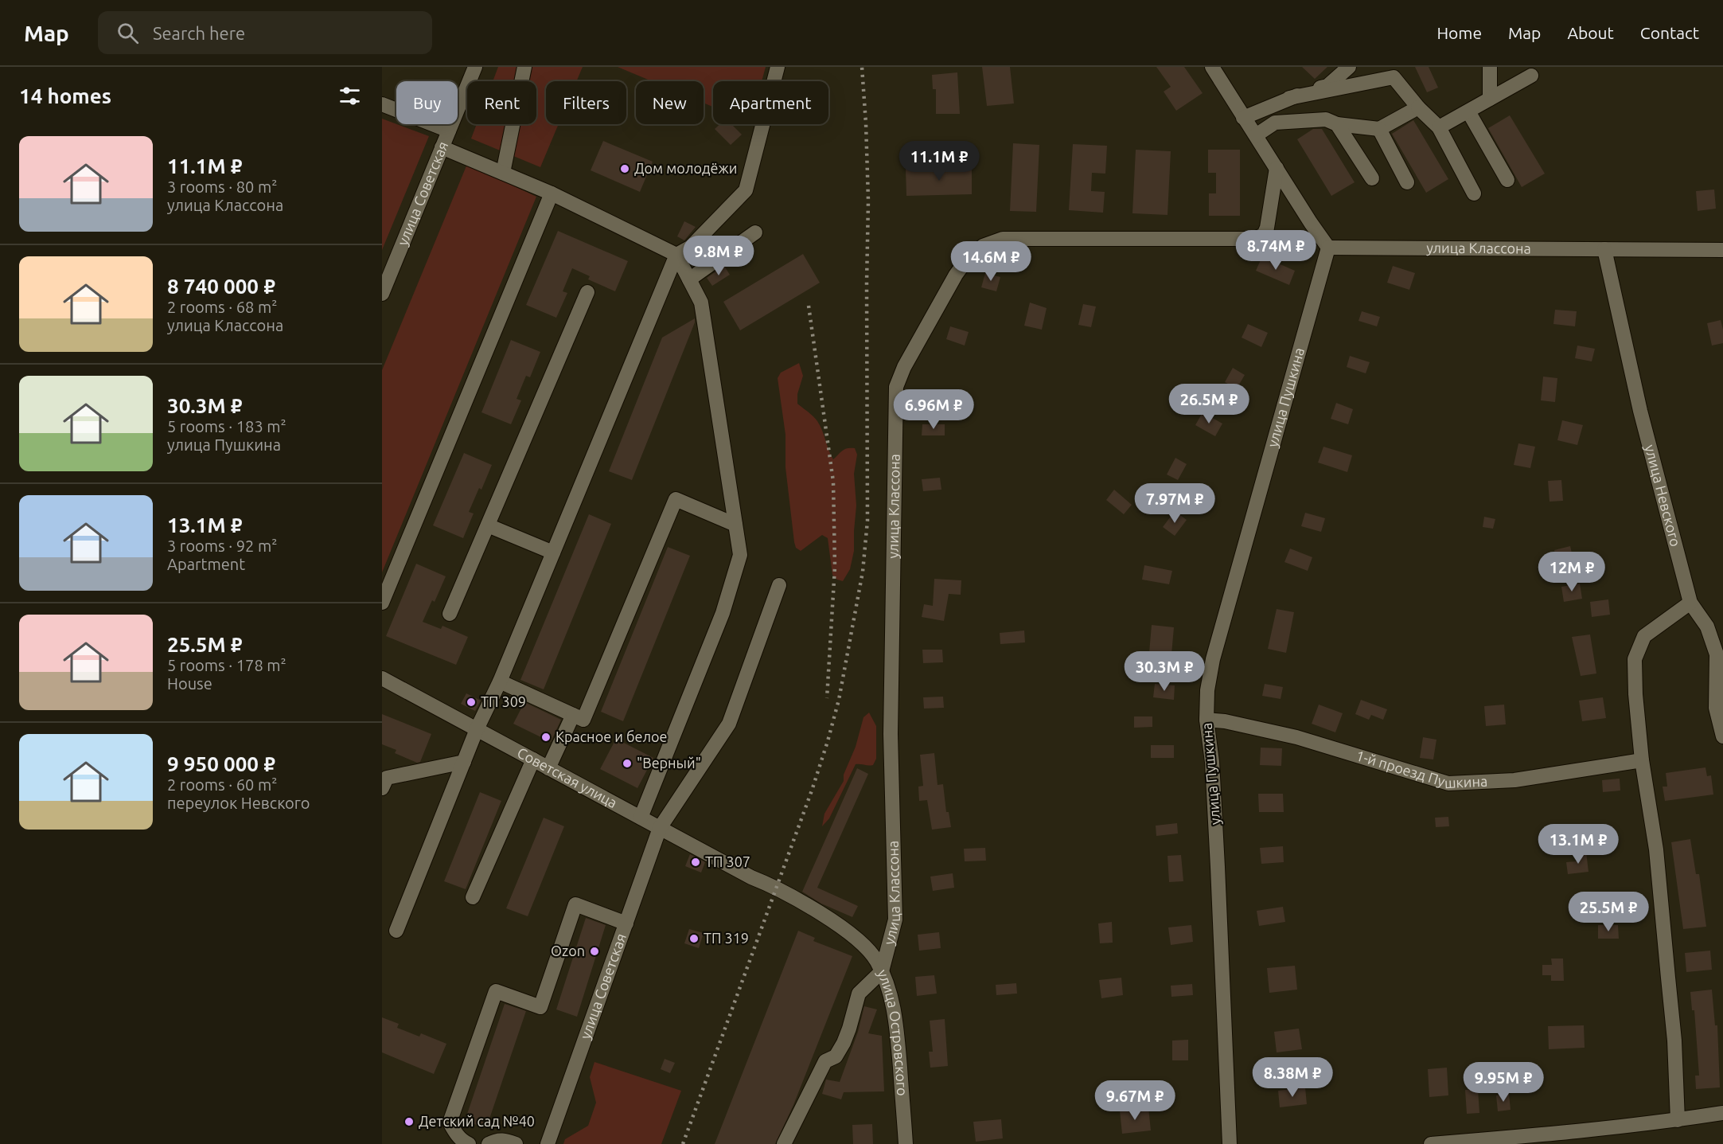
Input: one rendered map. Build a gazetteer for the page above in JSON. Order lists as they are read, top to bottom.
{
  "streets": {
    "street": [
      "улица Советская",
      "улица Классона",
      "улица Пушкина",
      "улица Невского",
      "1-й проезд Пушкина",
      "Советская улица",
      "улица Островского"
    ]
  },
  "crossings": [
    ["улица Советская", "Советская улица"],
    ["улица Классона", "улица Пушкина"],
    ["улица Классона", "улица Невского"],
    ["улица Классона", "улица Островского"],
    ["улица Пушкина", "1-й проезд Пушкина"],
    ["Советская улица", "улица Островского"]
  ],
  "places": [
    "Дом молодёжи",
    "ТП 309",
    "Красное и белое",
    "\"Верный\"",
    "ТП 307",
    "ТП 319",
    "Ozon",
    "Детский сад №40"
  ],
  "page": {
    "header": "Map",
    "search": "Search here",
    "nav": [
      "Home",
      "Map",
      "About",
      "Contact"
    ],
    "heading": "14 homes",
    "chip": [
      "Buy",
      "Rent",
      "Filters",
      "New",
      "Apartment"
    ],
    "list": [
      {
        "name": "11.1M ₽",
        "note": "3 rooms · 80 m² · улица Классона"
      },
      {
        "name": "8 740 000 ₽",
        "note": "2 rooms · 68 m² · улица Классона"
      },
      {
        "name": "30.3M ₽",
        "note": "5 rooms · 183 m² · улица Пушкина"
      },
      {
        "name": "13.1M ₽",
        "note": "3 rooms · 92 m² · Apartment"
      },
      {
        "name": "25.5M ₽",
        "note": "5 rooms · 178 m² · House"
      },
      {
        "name": "9 950 000 ₽",
        "note": "2 rooms · 60 m² · переулок Невского"
      }
    ],
    "price": [
      "11.1M ₽",
      "8.74M ₽",
      "9.8M ₽",
      "14.6M ₽",
      "26.5M ₽",
      "6.96M ₽",
      "7.97M ₽",
      "12M ₽",
      "30.3M ₽",
      "13.1M ₽",
      "25.5M ₽",
      "8.38M ₽",
      "9.95M ₽",
      "9.67M ₽"
    ]
  }
}
